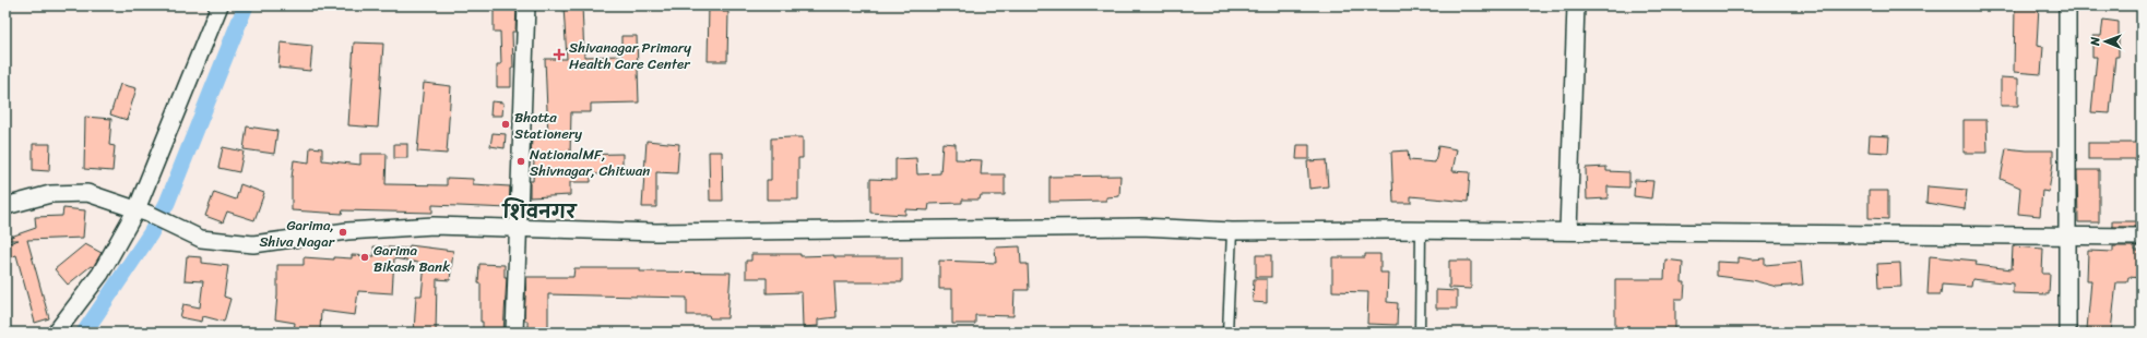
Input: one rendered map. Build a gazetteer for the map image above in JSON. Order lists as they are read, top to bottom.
{
  "districts": ["शिवनगर"],
  "places": {
    "health": ["Shivanagar Primary Health Care Center"],
    "other": [
      "Bhatta Stationery",
      "NationalMF, Shivnagar, Chitwan",
      "Garima, Shiva Nagar",
      "Garima Bikash Bank"
    ]
  },
  "north": "left"
}
